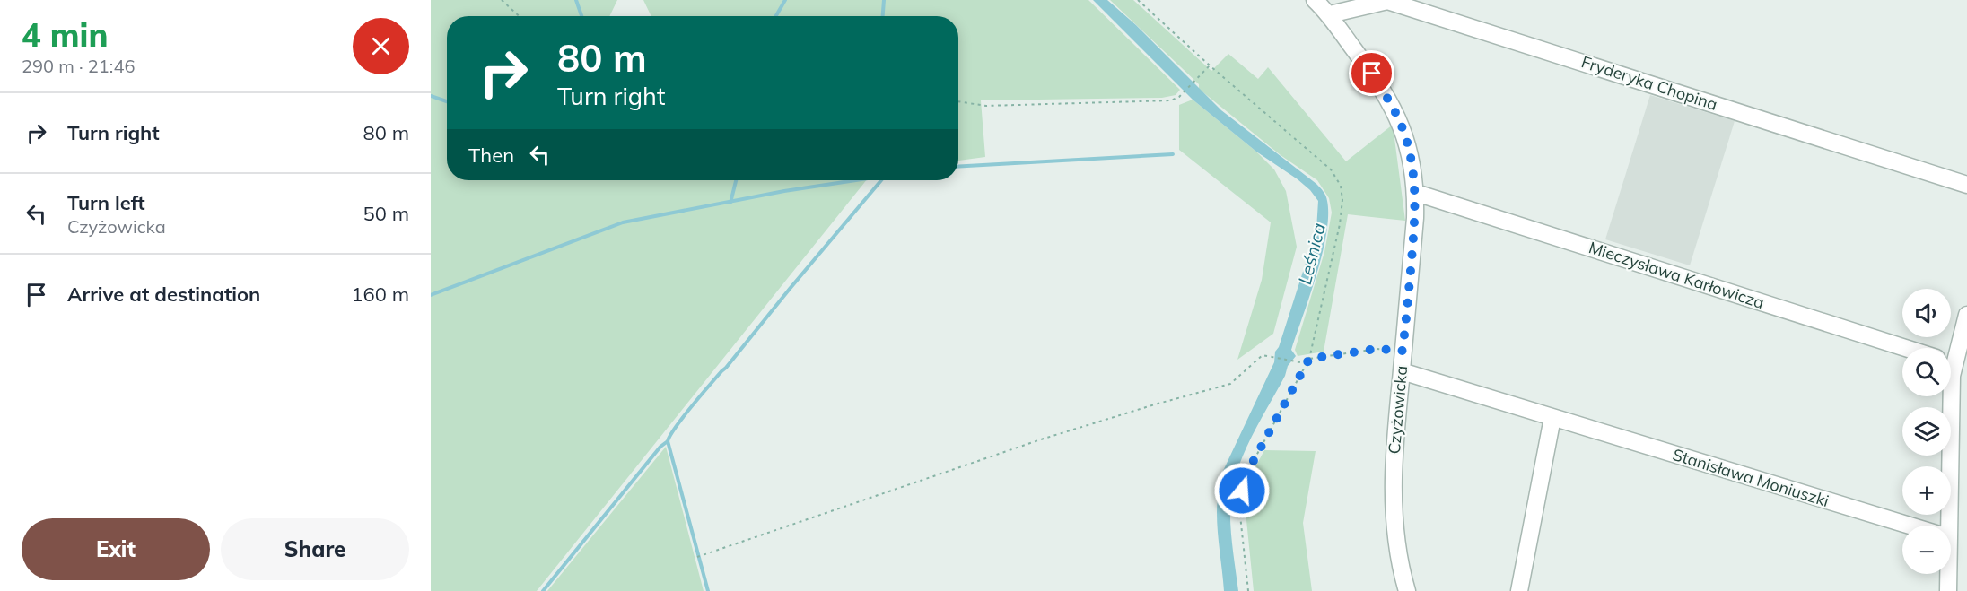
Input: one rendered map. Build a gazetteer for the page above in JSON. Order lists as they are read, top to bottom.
{
  "streets": {
    "street": [
      "Fryderyka Chopina",
      "Mieczysława Karłowicza",
      "Czyżowicka",
      "Stanisława Moniuszki"
    ]
  },
  "crossings": [
    ["Fryderyka Chopina", "Czyżowicka"],
    ["Mieczysława Karłowicza", "Czyżowicka"],
    ["Czyżowicka", "Stanisława Moniuszki"]
  ],
  "water": ["Leśnica"],
  "page": {
    "heading": ["4 min", "290 m · 21:46"],
    "turn": ["80 m", "Turn right"],
    "list": [
      {
        "name": "Turn right",
        "value": "80 m"
      },
      {
        "name": "Turn left",
        "note": "Czyżowicka",
        "value": "50 m"
      },
      {
        "name": "Arrive at destination",
        "value": "160 m"
      }
    ],
    "then": "Then",
    "map_buttons": ["+", "−"],
    "buttons": ["Exit", "Share"]
  }
}
